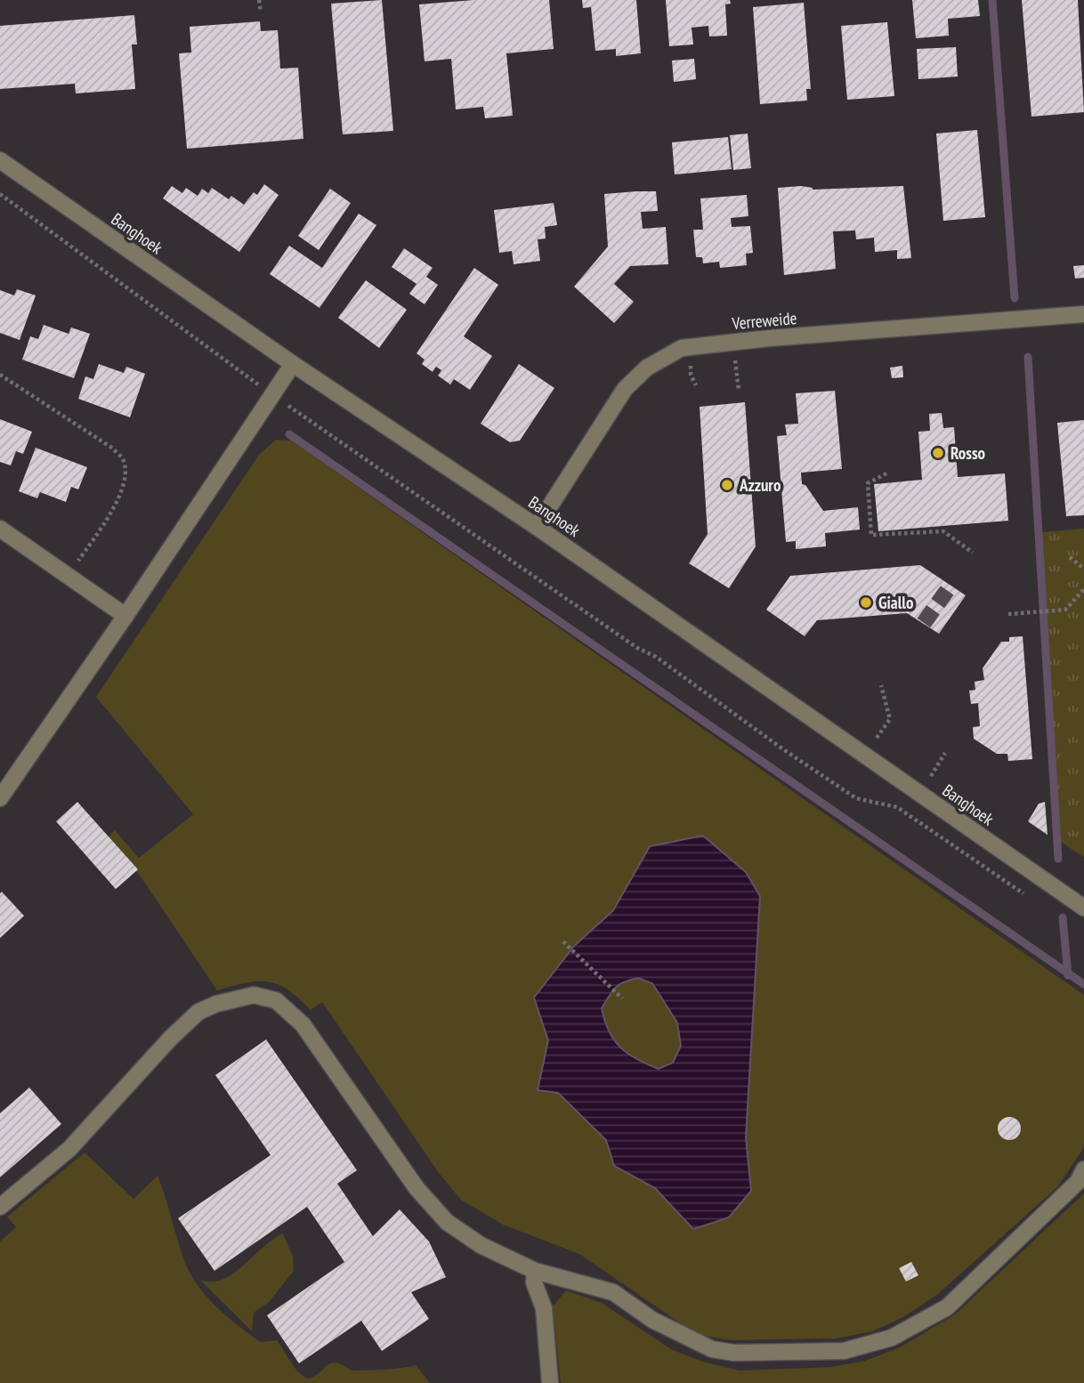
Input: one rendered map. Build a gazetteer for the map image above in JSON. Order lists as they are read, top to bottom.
{
  "streets": {
    "street": ["Banghoek", "Verreweide"]
  },
  "crossings": [
    ["Banghoek", "Verreweide"]
  ],
  "places": ["Rosso", "Azzuro", "Giallo"]
}
